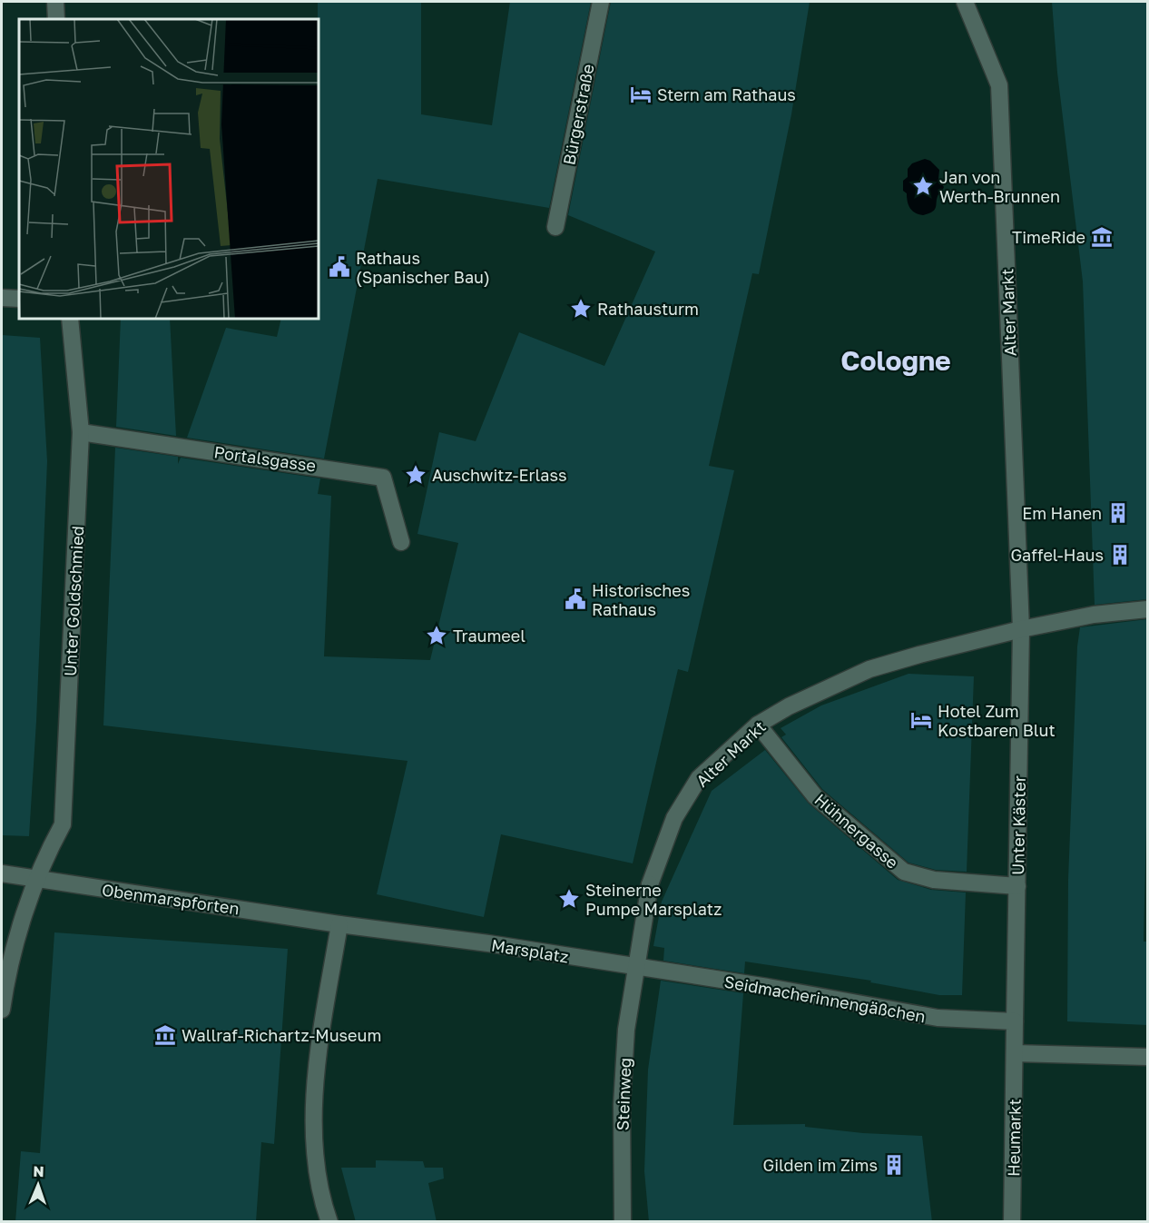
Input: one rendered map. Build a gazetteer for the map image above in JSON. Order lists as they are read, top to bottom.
{
  "streets": {
    "street": [
      "Bürgerstraße",
      "Alter Markt",
      "Portalsgasse",
      "Unter Goldschmied",
      "Unter Käster",
      "Hühnergasse",
      "Obenmarspforten",
      "Marsplatz",
      "Seidmacherinnengäßchen",
      "Steinweg",
      "Heumarkt"
    ]
  },
  "crossings": [
    ["Alter Markt", "Unter Käster"],
    ["Alter Markt", "Hühnergasse"],
    ["Alter Markt", "Marsplatz"],
    ["Alter Markt", "Seidmacherinnengäßchen"],
    ["Alter Markt", "Steinweg"],
    ["Portalsgasse", "Unter Goldschmied"],
    ["Unter Goldschmied", "Obenmarspforten"],
    ["Unter Käster", "Hühnergasse"],
    ["Unter Käster", "Seidmacherinnengäßchen"],
    ["Unter Käster", "Heumarkt"],
    ["Obenmarspforten", "Marsplatz"],
    ["Marsplatz", "Seidmacherinnengäßchen"],
    ["Marsplatz", "Steinweg"],
    ["Seidmacherinnengäßchen", "Steinweg"],
    ["Seidmacherinnengäßchen", "Heumarkt"]
  ],
  "districts": ["Cologne"],
  "places": {
    "hotel": ["Stern am Rathaus", "Hotel Zum Kostbaren Blut"],
    "place": [
      "Jan von Werth-Brunnen",
      "Rathausturm",
      "Auschwitz-Erlass",
      "Traumeel",
      "Steinerne Pumpe Marsplatz"
    ],
    "museum": ["TimeRide", "Wallraf-Richartz-Museum"],
    "public building": ["Rathaus (Spanischer Bau)", "Historisches Rathaus"],
    "building": ["Em Hanen", "Gaffel-Haus", "Gilden im Zims"]
  },
  "north": "top"
}
